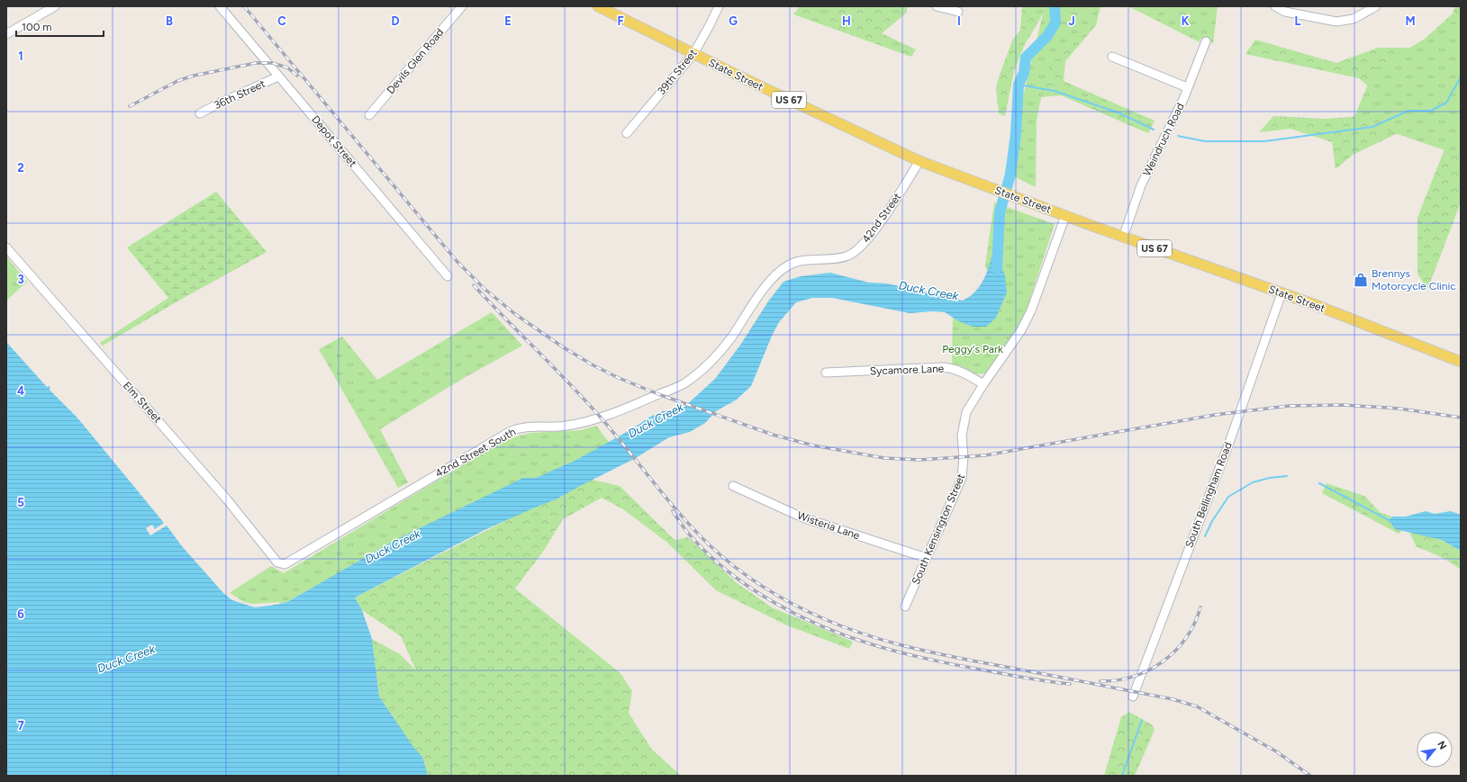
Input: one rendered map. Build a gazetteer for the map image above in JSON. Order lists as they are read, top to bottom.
{
  "streets": {
    "main road": ["State Street", "US 67"],
    "street": [
      "Devils Glen Road",
      "39th Street",
      "36th Street",
      "Weindruch Road",
      "Depot Street",
      "42nd Street",
      "Sycamore Lane",
      "Elm Street",
      "42nd Street South",
      "South Bellingham Road",
      "Wisteria Lane",
      "South Kensington Street"
    ]
  },
  "crossings": [
    ["39th Street", "State Street"],
    ["State Street", "Weindruch Road"],
    ["State Street", "42nd Street"],
    ["State Street", "South Bellingham Road"],
    ["State Street", "South Kensington Street"],
    ["36th Street", "Depot Street"],
    ["42nd Street", "42nd Street South"],
    ["Sycamore Lane", "South Kensington Street"],
    ["Elm Street", "42nd Street South"],
    ["Wisteria Lane", "South Kensington Street"]
  ],
  "water": ["Duck Creek"],
  "parks": ["Peggy's Park"],
  "places": {
    "shop": ["Brennys Motorcycle Clinic"]
  },
  "scale_bar": "100 m",
  "north": "top right",
  "grid": {
    "columns": [
      "B",
      "C",
      "D",
      "E",
      "F",
      "G",
      "H",
      "I",
      "J",
      "K",
      "L",
      "M"
    ],
    "rows": [
      "1",
      "2",
      "3",
      "4",
      "5",
      "6",
      "7"
    ]
  }
}
